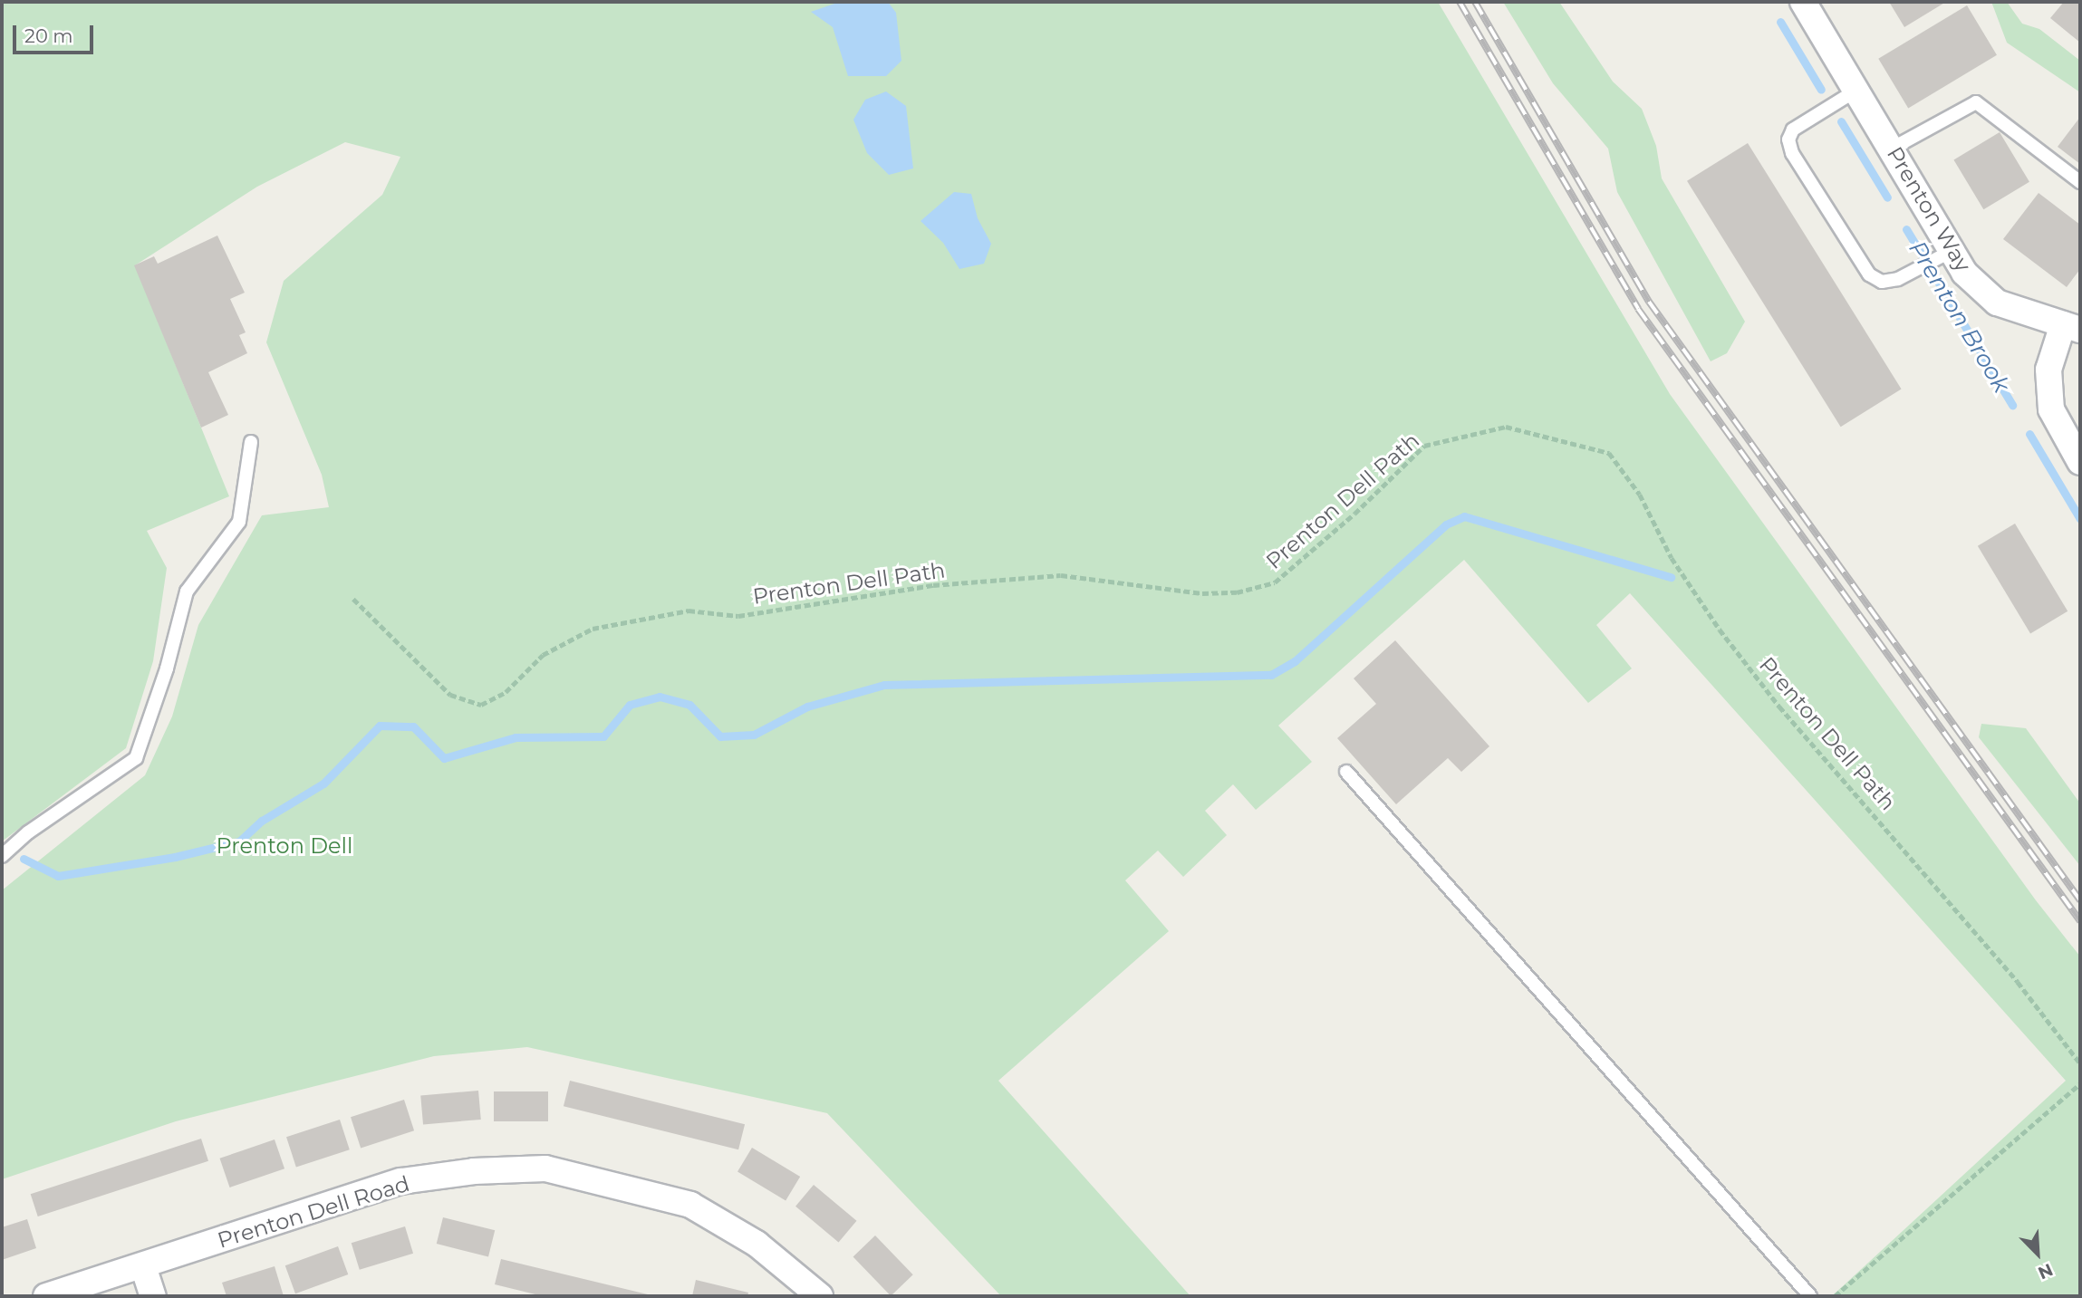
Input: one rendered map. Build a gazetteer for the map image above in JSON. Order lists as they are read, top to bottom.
{
  "streets": {
    "street": ["Prenton Way", "Prenton Dell Road"],
    "path": ["Prenton Dell Path"]
  },
  "water": ["Prenton Brook"],
  "parks": ["Prenton Dell"],
  "scale_bar": "20 m",
  "north": "bottom right"
}
